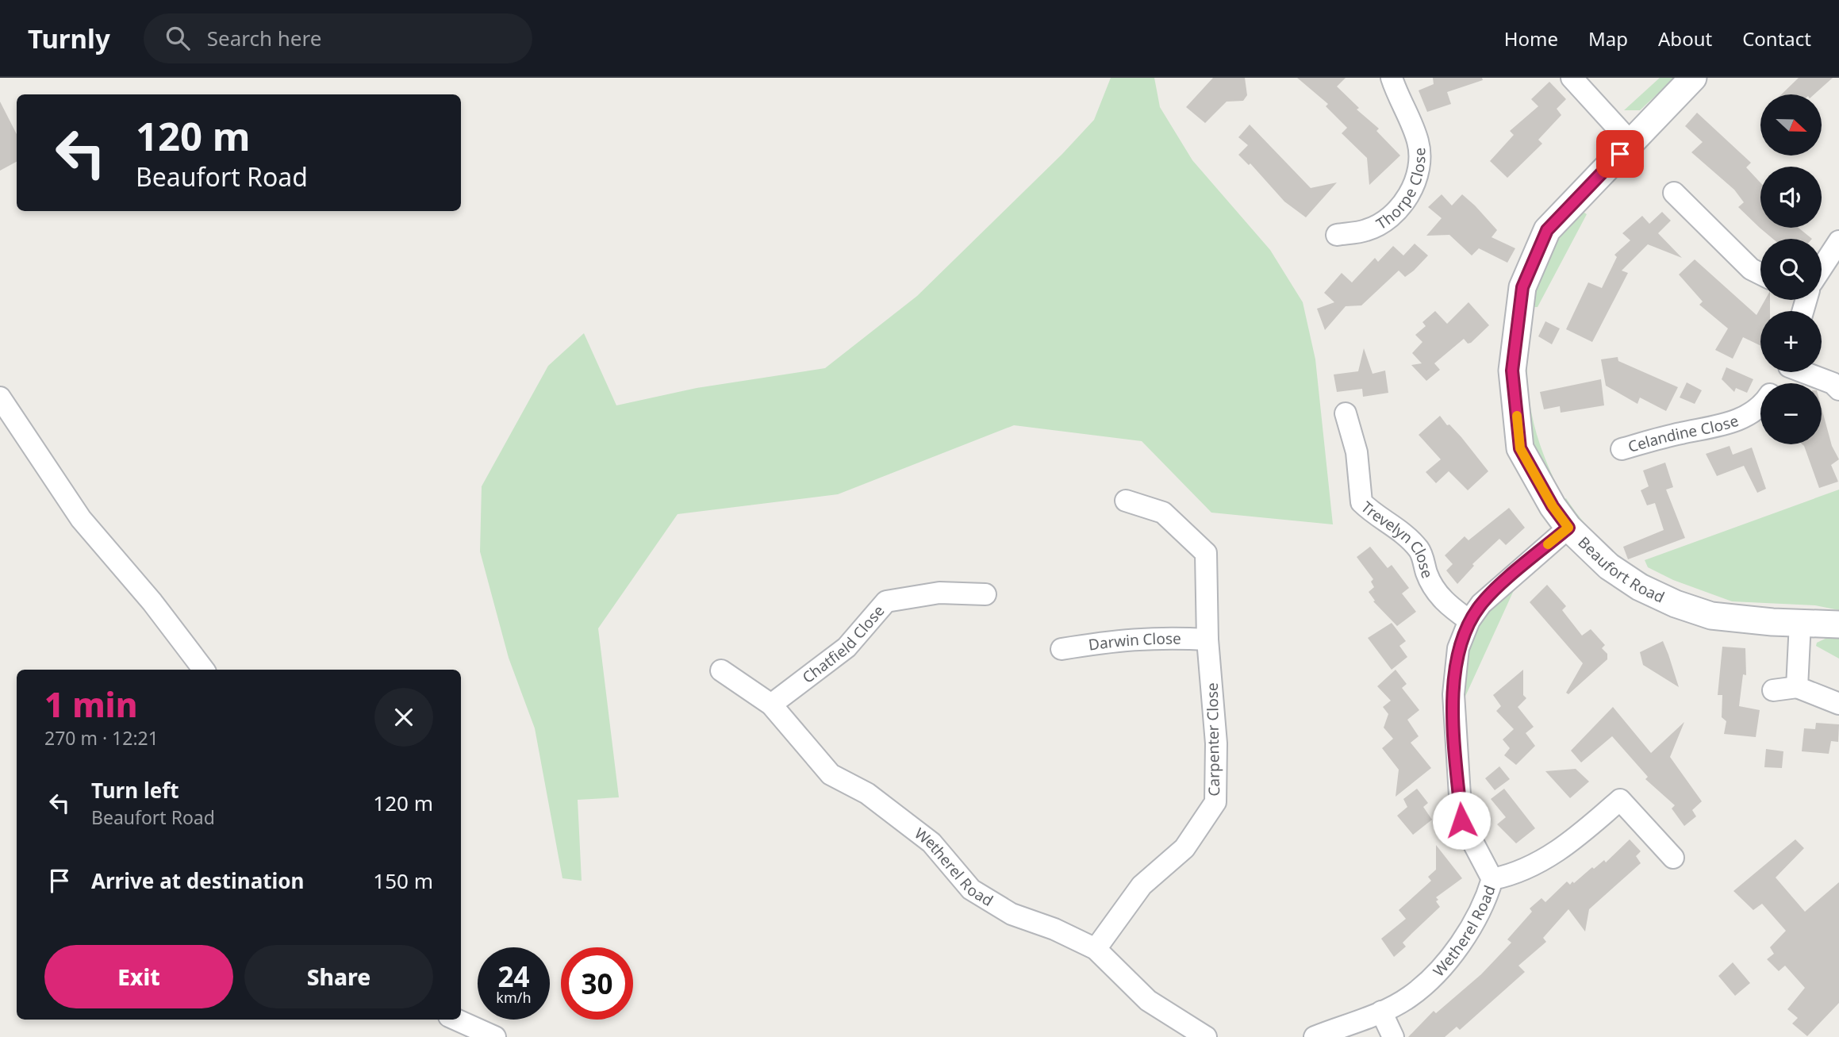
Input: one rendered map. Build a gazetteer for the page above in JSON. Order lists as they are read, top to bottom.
{
  "streets": {
    "street": [
      "Thorpe Close",
      "Celandine Close",
      "Trevelyn Close",
      "Beaufort Road",
      "Darwin Close",
      "Chatfield Close",
      "Carpenter Close",
      "Wetherel Road"
    ]
  },
  "crossings": [
    ["Darwin Close", "Carpenter Close"],
    ["Chatfield Close", "Wetherel Road"],
    ["Carpenter Close", "Wetherel Road"]
  ],
  "north": "right",
  "page": {
    "header": "Turnly",
    "search": "Search here",
    "nav": [
      "Home",
      "Map",
      "About",
      "Contact"
    ],
    "map_buttons": ["+", "−"],
    "turn": ["120 m", "Beaufort Road"],
    "heading": ["1 min", "270 m · 12:21"],
    "list": [
      {
        "name": "Turn left",
        "note": "Beaufort Road",
        "value": "120 m"
      },
      {
        "name": "Arrive at destination",
        "value": "150 m"
      }
    ],
    "buttons": ["Exit", "Share"],
    "speed": "24 km/h",
    "limit": "30"
  }
}
